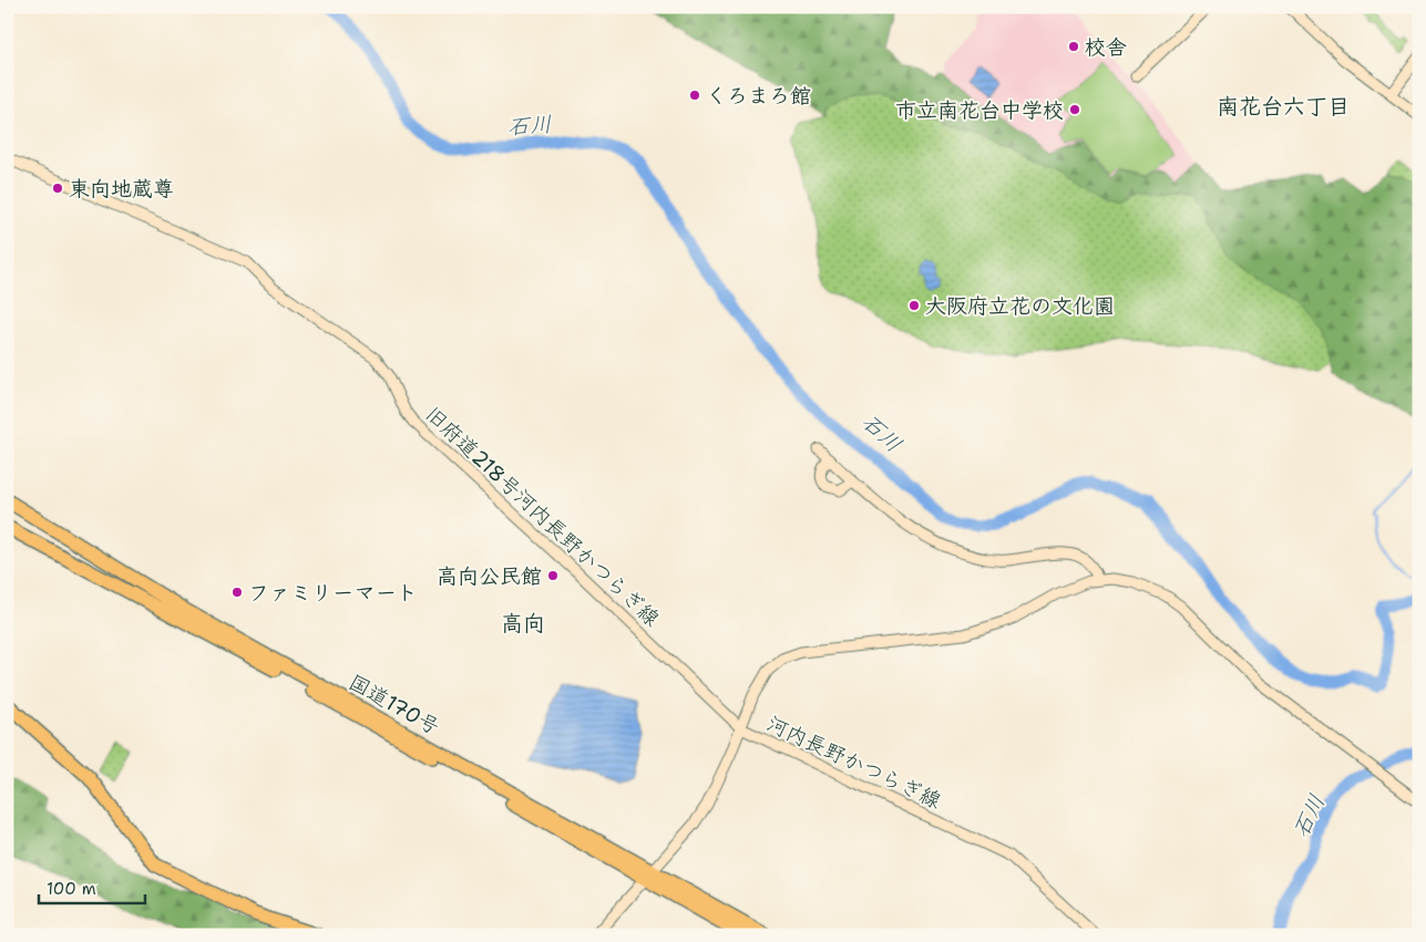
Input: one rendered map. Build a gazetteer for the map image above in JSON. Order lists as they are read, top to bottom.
{
  "streets": {
    "highway": ["国道170号"],
    "street": ["旧府道218号河内長野かつらぎ線", "河内長野かつらぎ線"]
  },
  "crossings": [
    ["旧府道218号河内長野かつらぎ線", "河内長野かつらぎ線"],
    ["国道170号", "河内長野かつらぎ線"]
  ],
  "districts": ["南花台六丁目", "高向"],
  "water": ["石川"],
  "places": [
    "校舎",
    "くろまろ館",
    "市立南花台中学校",
    "東向地蔵尊",
    "大阪府立花の文化園",
    "高向公民館",
    "ファミリーマート"
  ],
  "scale_bar": "100 m"
}
